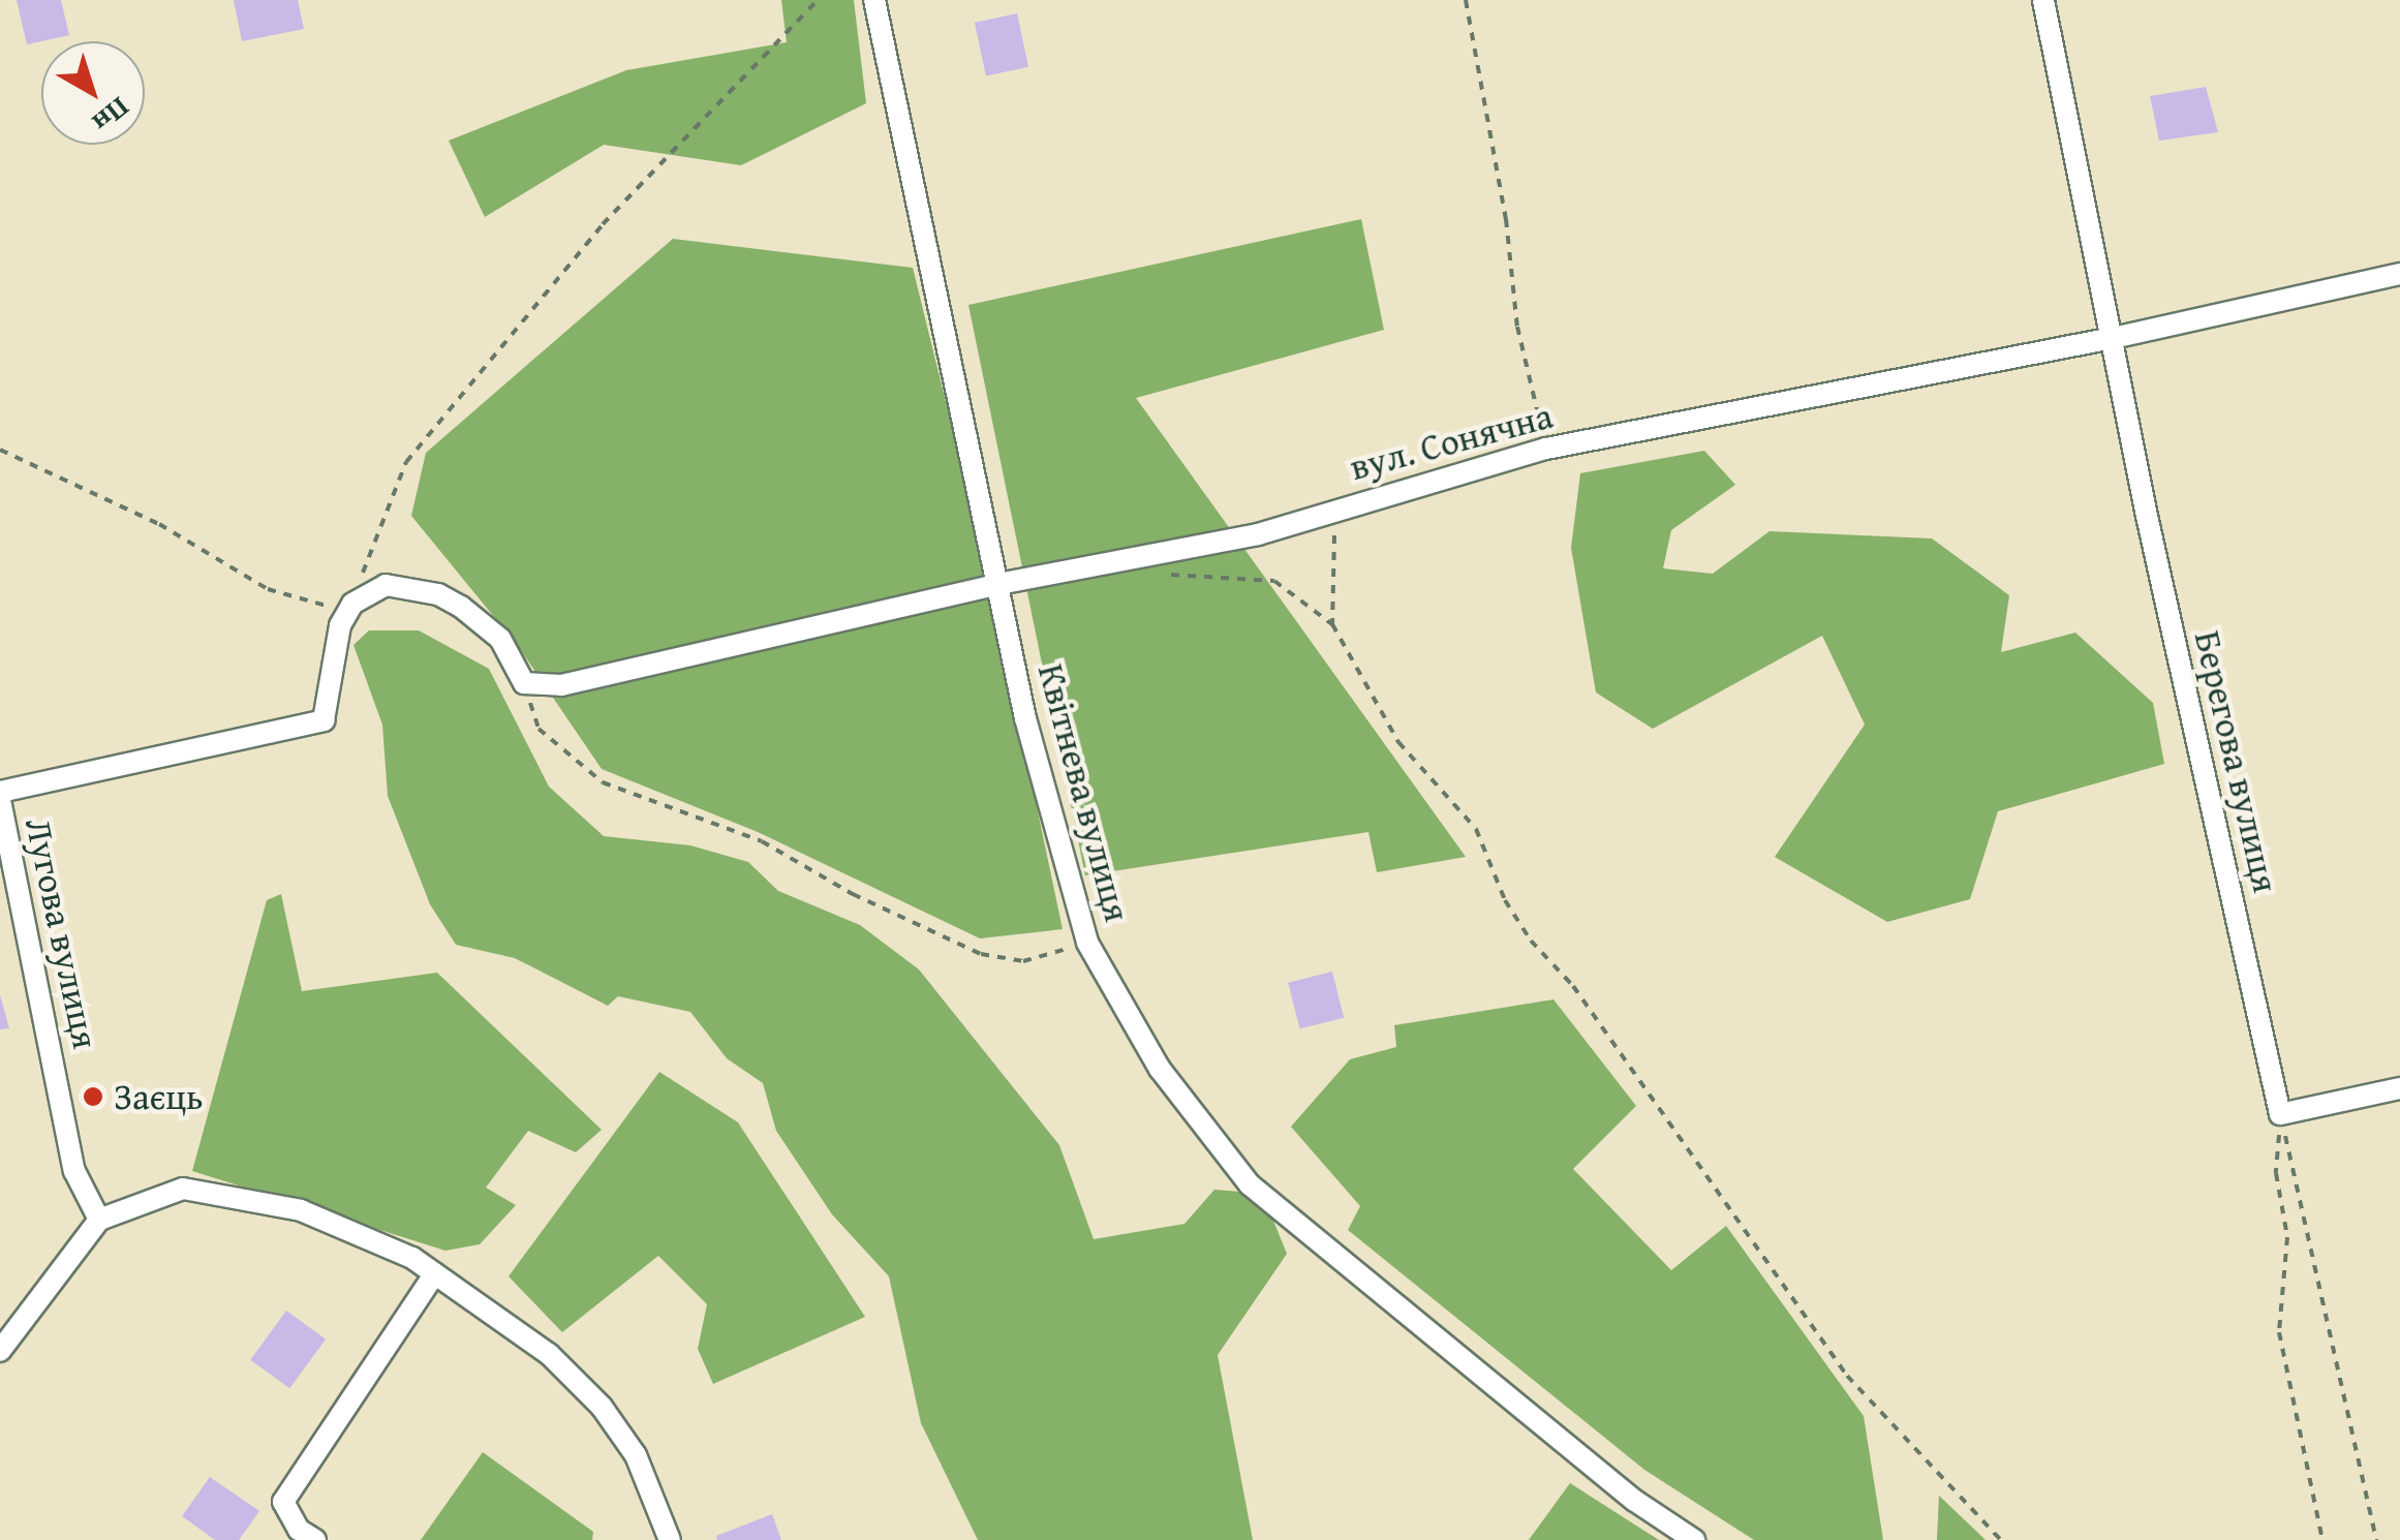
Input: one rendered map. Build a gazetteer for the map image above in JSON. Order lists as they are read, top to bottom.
{
  "streets": {
    "street": [
      "вул. Сонячна",
      "Берегова вулиця",
      "Квітнева вулиця",
      "Лугова вулиця"
    ]
  },
  "crossings": [
    ["вул. Сонячна", "Берегова вулиця"],
    ["вул. Сонячна", "Квітнева вулиця"]
  ],
  "places": ["Заєць"],
  "north": "bottom right"
}
